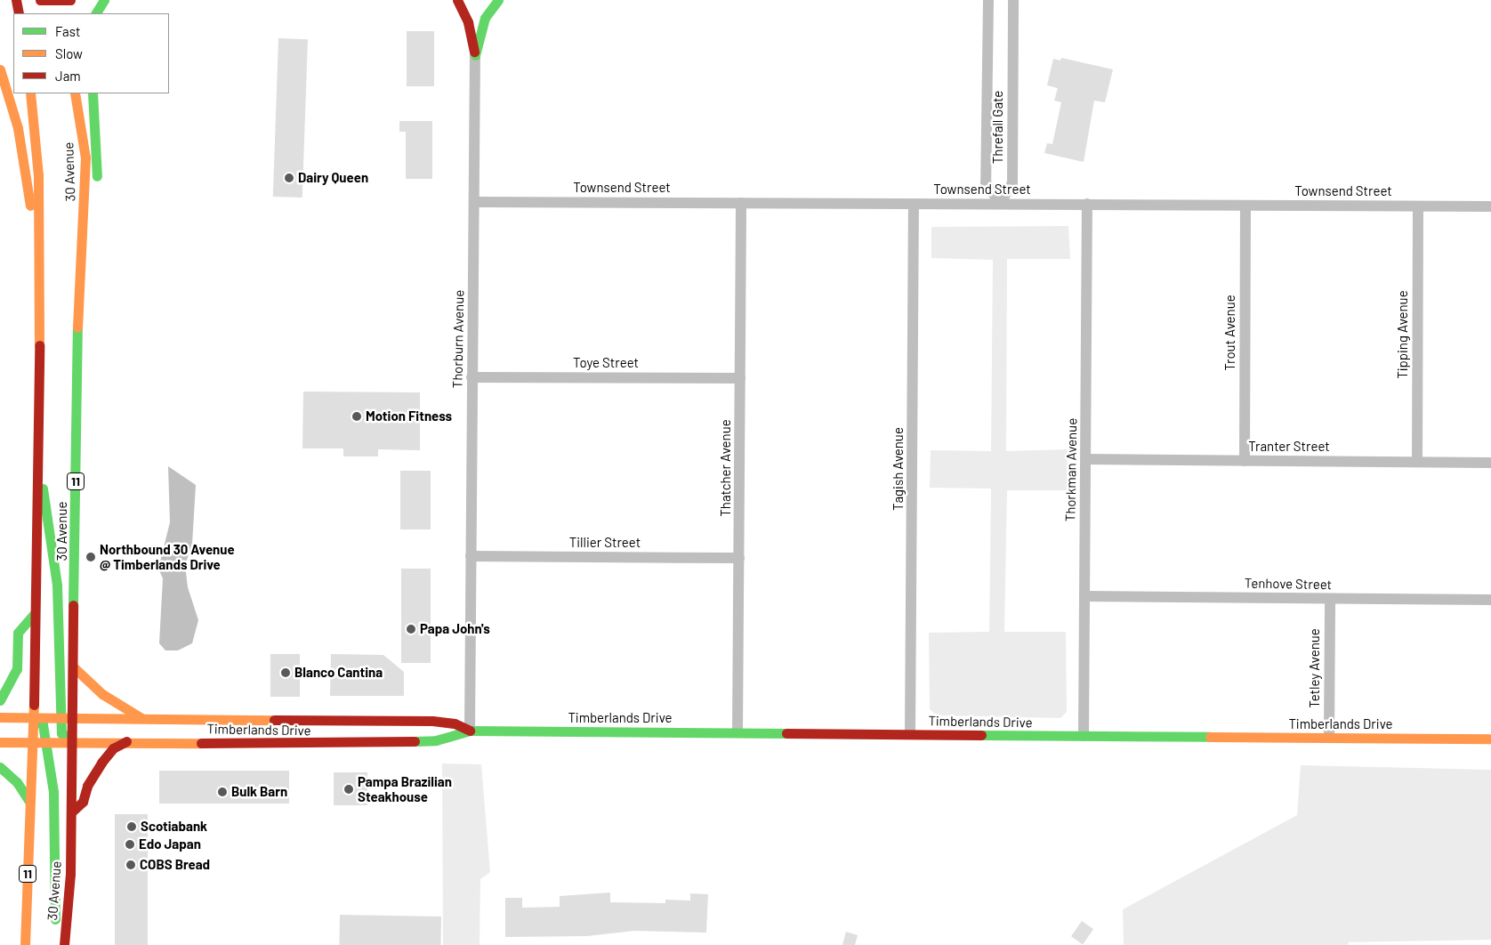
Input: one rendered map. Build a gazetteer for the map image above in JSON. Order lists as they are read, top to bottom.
{
  "streets": {
    "main road": ["30 Avenue", "11", "Timberlands Drive"],
    "street": [
      "Threfall Gate",
      "Townsend Street",
      "Trout Avenue",
      "Tipping Avenue",
      "Thorburn Avenue",
      "Toye Street",
      "Tranter Street",
      "Thatcher Avenue",
      "Tagish Avenue",
      "Thorkman Avenue",
      "Tillier Street",
      "Tenhove Street",
      "Tetley Avenue"
    ]
  },
  "crossings": [
    ["Threfall Gate", "Townsend Street"],
    ["30 Avenue", "Timberlands Drive"],
    ["Townsend Street", "Trout Avenue"],
    ["Townsend Street", "Tipping Avenue"],
    ["Townsend Street", "Thorburn Avenue"],
    ["Townsend Street", "Thatcher Avenue"],
    ["Townsend Street", "Tagish Avenue"],
    ["Townsend Street", "Thorkman Avenue"],
    ["Trout Avenue", "Tranter Street"],
    ["Tipping Avenue", "Tranter Street"],
    ["Thorburn Avenue", "Toye Street"],
    ["Thorburn Avenue", "Tillier Street"],
    ["Thorburn Avenue", "Timberlands Drive"],
    ["Toye Street", "Thatcher Avenue"],
    ["Tranter Street", "Thorkman Avenue"],
    ["Thatcher Avenue", "Tillier Street"],
    ["Thatcher Avenue", "Timberlands Drive"],
    ["Tagish Avenue", "Timberlands Drive"],
    ["Thorkman Avenue", "Tenhove Street"],
    ["Thorkman Avenue", "Timberlands Drive"],
    ["Tenhove Street", "Tetley Avenue"],
    ["Tetley Avenue", "Timberlands Drive"]
  ],
  "places": [
    "Dairy Queen",
    "Motion Fitness",
    "Northbound 30 Avenue @ Timberlands Drive",
    "Papa John's",
    "Blanco Cantina",
    "Pampa Brazilian Steakhouse",
    "Bulk Barn",
    "Scotiabank",
    "Edo Japan",
    "COBS Bread"
  ],
  "legend": ["Fast", "Slow", "Jam"]
}
